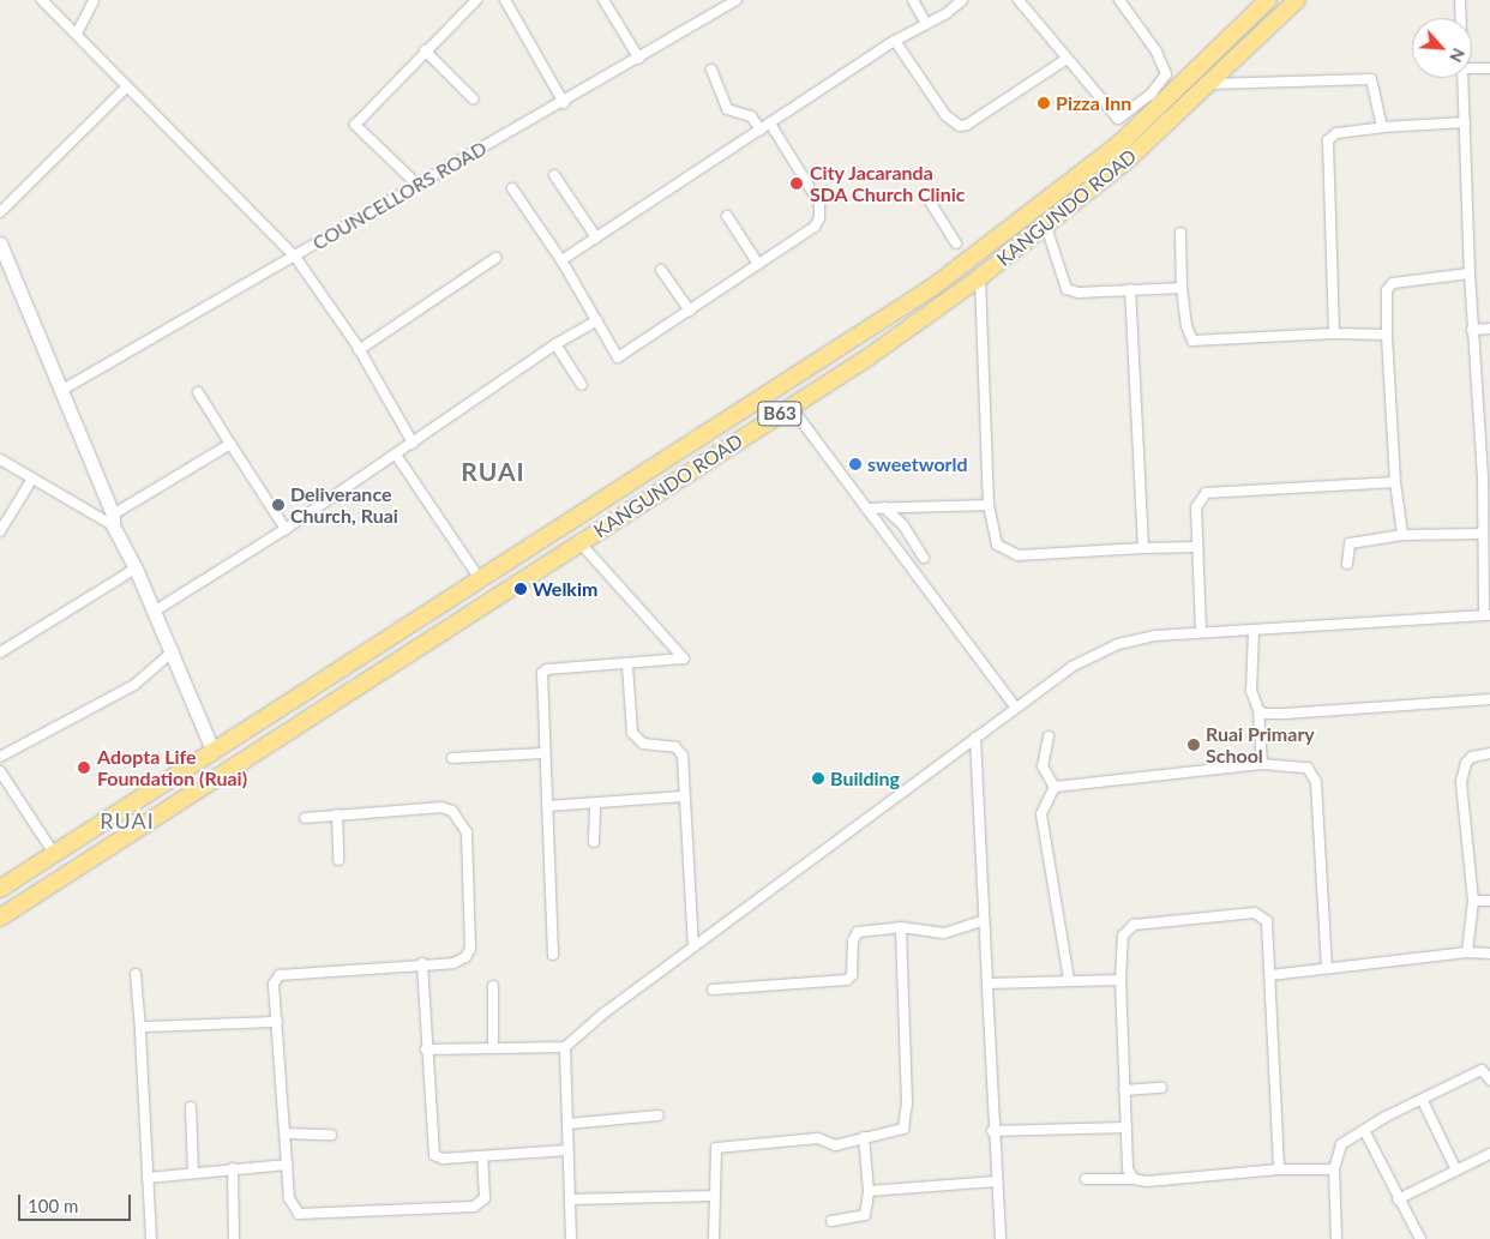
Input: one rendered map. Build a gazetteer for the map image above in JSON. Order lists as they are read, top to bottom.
{
  "streets": {
    "highway": ["KANGUNDO ROAD", "B63"],
    "street": ["COUNCELLORS ROAD"]
  },
  "districts": ["RUAI", "RUAI"],
  "places": [
    "Pizza Inn",
    "City Jacaranda SDA Church Clinic",
    "sweetworld",
    "Deliverance Church, Ruai",
    "Welkim",
    "Ruai Primary School",
    "Adopta Life Foundation (Ruai)",
    "Building"
  ],
  "scale_bar": "100 m",
  "north": "bottom right"
}
